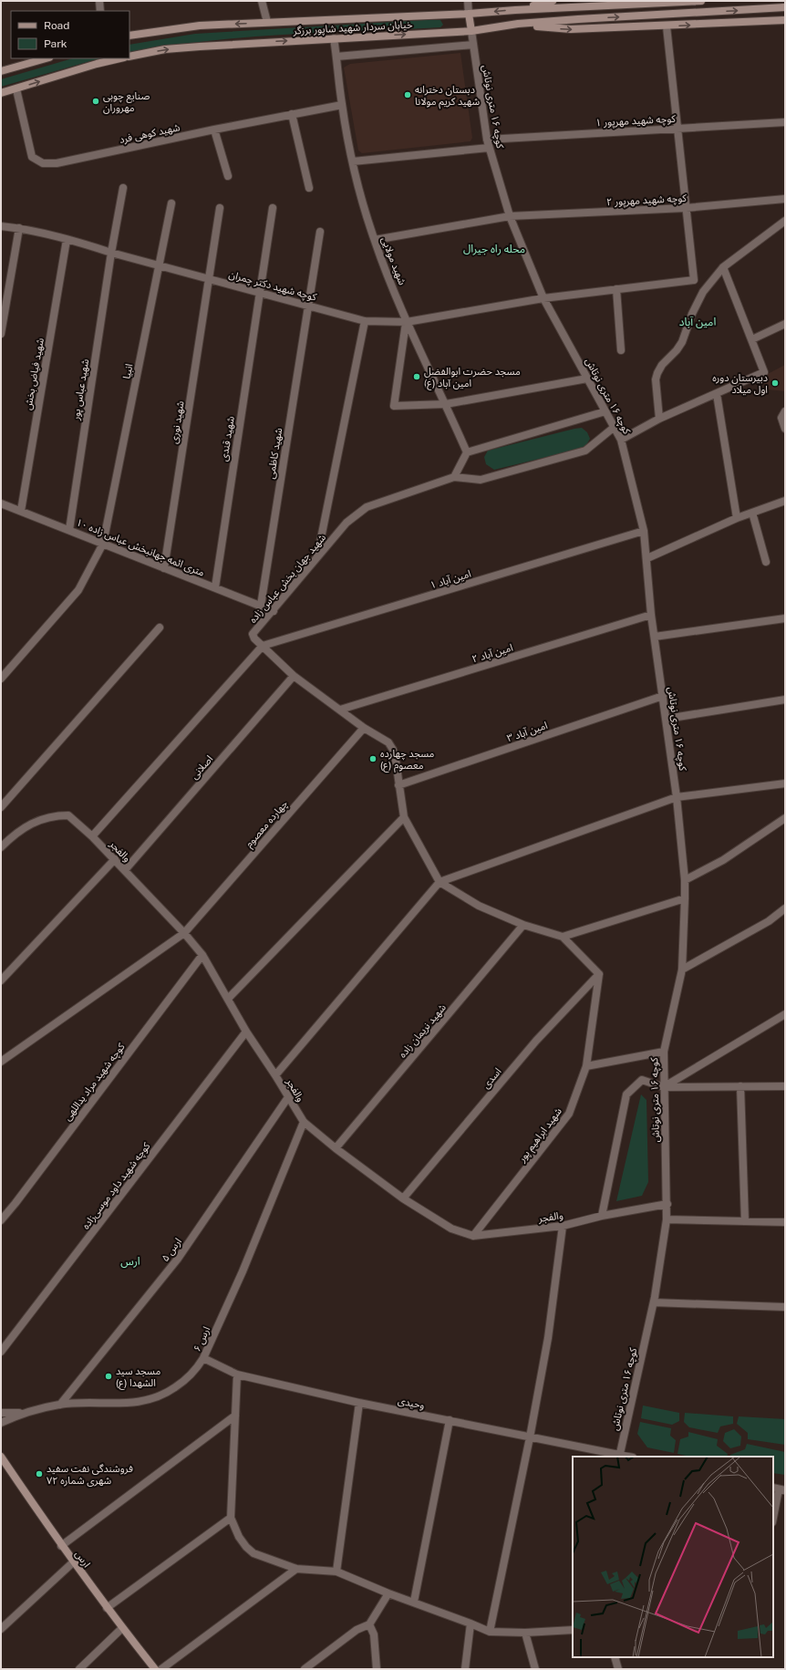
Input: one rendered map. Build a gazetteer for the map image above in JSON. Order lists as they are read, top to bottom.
{
  "streets": {
    "main road": ["خیابان سردار شهید شاپور برزگر", "ارس"],
    "street": [
      "کوچه ۱۶ متری نوتاش",
      "کوچه شهید مهرپور ۱",
      "شهید کوهی فرد",
      "کوچه شهید مهرپور ۲",
      "شهید مولایی",
      "کوچه شهید دکتر چمران",
      "انبیا",
      "شهید فیاض بخش",
      "شهید عباس پور",
      "شهید نوری",
      "شهید قندی",
      "شهید کاظمی",
      "۱۰ متری ائمه جهانبخش عباس زاده",
      "شهید جهان بخش عباس زاده",
      "۱ امین آباد",
      "۲ امین آباد",
      "۳ امین آباد",
      "اصلانی",
      "چهارده معصوم",
      "والفجر",
      "شهید نریمان زاده",
      "اسدی",
      "کوچه شهید مراد یداللهی",
      "شهید ابراهیم پور",
      "کوچه شهید داود موسی‌زاده",
      "ارس ۵",
      "ارس ۶",
      "وحیدی"
    ]
  },
  "crossings": [
    ["خیابان سردار شهید شاپور برزگر", "کوچه ۱۶ متری نوتاش"],
    ["خیابان سردار شهید شاپور برزگر", "شهید مولایی"],
    ["کوچه ۱۶ متری نوتاش", "کوچه شهید مهرپور ۱"],
    ["کوچه ۱۶ متری نوتاش", "کوچه شهید مهرپور ۲"],
    ["کوچه ۱۶ متری نوتاش", "کوچه شهید دکتر چمران"],
    ["کوچه ۱۶ متری نوتاش", "شهید جهان بخش عباس زاده"],
    ["کوچه ۱۶ متری نوتاش", "۱ امین آباد"],
    ["کوچه ۱۶ متری نوتاش", "۲ امین آباد"],
    ["کوچه ۱۶ متری نوتاش", "۳ امین آباد"],
    ["کوچه ۱۶ متری نوتاش", "والفجر"],
    ["کوچه ۱۶ متری نوتاش", "وحیدی"],
    ["شهید کوهی فرد", "شهید مولایی"],
    ["کوچه شهید مهرپور ۲", "شهید مولایی"],
    ["کوچه شهید مهرپور ۲", "کوچه شهید دکتر چمران"],
    ["شهید مولایی", "کوچه شهید دکتر چمران"],
    ["کوچه شهید دکتر چمران", "انبیا"],
    ["کوچه شهید دکتر چمران", "شهید فیاض بخش"],
    ["کوچه شهید دکتر چمران", "شهید عباس پور"],
    ["کوچه شهید دکتر چمران", "شهید نوری"],
    ["کوچه شهید دکتر چمران", "شهید قندی"],
    ["کوچه شهید دکتر چمران", "شهید کاظمی"],
    ["انبیا", "۱۰ متری ائمه جهانبخش عباس زاده"],
    ["شهید فیاض بخش", "۱۰ متری ائمه جهانبخش عباس زاده"],
    ["شهید عباس پور", "۱۰ متری ائمه جهانبخش عباس زاده"],
    ["شهید نوری", "۱۰ متری ائمه جهانبخش عباس زاده"],
    ["شهید قندی", "۱۰ متری ائمه جهانبخش عباس زاده"],
    ["شهید کاظمی", "۱۰ متری ائمه جهانبخش عباس زاده"],
    ["۱۰ متری ائمه جهانبخش عباس زاده", "شهید جهان بخش عباس زاده"],
    ["شهید جهان بخش عباس زاده", "۱ امین آباد"],
    ["شهید جهان بخش عباس زاده", "۲ امین آباد"],
    ["شهید جهان بخش عباس زاده", "۳ امین آباد"],
    ["شهید جهان بخش عباس زاده", "اصلانی"],
    ["شهید جهان بخش عباس زاده", "چهارده معصوم"],
    ["اصلانی", "والفجر"],
    ["چهارده معصوم", "والفجر"],
    ["والفجر", "شهید نریمان زاده"],
    ["والفجر", "اسدی"],
    ["والفجر", "کوچه شهید مراد یداللهی"],
    ["والفجر", "شهید ابراهیم پور"],
    ["والفجر", "کوچه شهید داود موسی‌زاده"],
    ["والفجر", "ارس ۵"],
    ["والفجر", "ارس ۶"],
    ["اسدی", "شهید ابراهیم پور"],
    ["ارس ۵", "ارس ۶"],
    ["ارس ۶", "وحیدی"]
  ],
  "districts": ["محله راه جیرال", "امین آباد", "ارس"],
  "places": [
    "دبستان دخترانه شهید کریم مولانا",
    "صنایع چوبی مهروران",
    "مسجد حضرت ابوالفضل (ع) امین آباد",
    "دبیرستان دوره اول میلاد",
    "مسجد چهارده معصوم (ع)",
    "مسجد سید الشهدا (ع)",
    "فروشندگی نفت سفید شهری شماره ۷۲"
  ],
  "legend": ["Road", "Park"]
}
